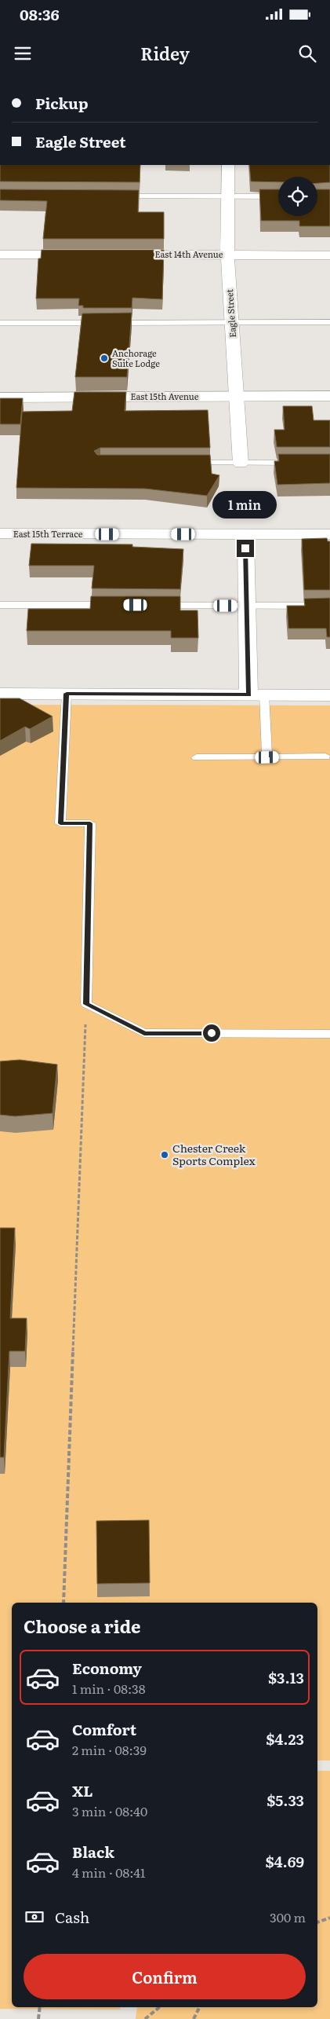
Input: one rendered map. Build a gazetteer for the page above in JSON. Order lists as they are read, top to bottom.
{
  "streets": {
    "street": [
      "East 14th Avenue",
      "Eagle Street",
      "East 15th Avenue",
      "East 15th Terrace"
    ]
  },
  "crossings": [
    ["East 14th Avenue", "Eagle Street"],
    ["Eagle Street", "East 15th Avenue"]
  ],
  "places": ["Anchorage Suite Lodge", "Chester Creek Sports Complex"],
  "page": {
    "status": "08:36",
    "header": "Ridey",
    "banner": ["Pickup", "Eagle Street"],
    "bubble": "1 min",
    "heading": "Choose a ride",
    "list": [
      {
        "name": "Economy",
        "note": "1 min · 08:38",
        "value": "$3.13"
      },
      {
        "name": "Comfort",
        "note": "2 min · 08:39",
        "value": "$4.23"
      },
      {
        "name": "XL",
        "note": "3 min · 08:40",
        "value": "$5.33"
      },
      {
        "name": "Black",
        "note": "4 min · 08:41",
        "value": "$4.69"
      }
    ],
    "pay": ["Cash", "300 m"],
    "buttons": "Confirm"
  }
}
